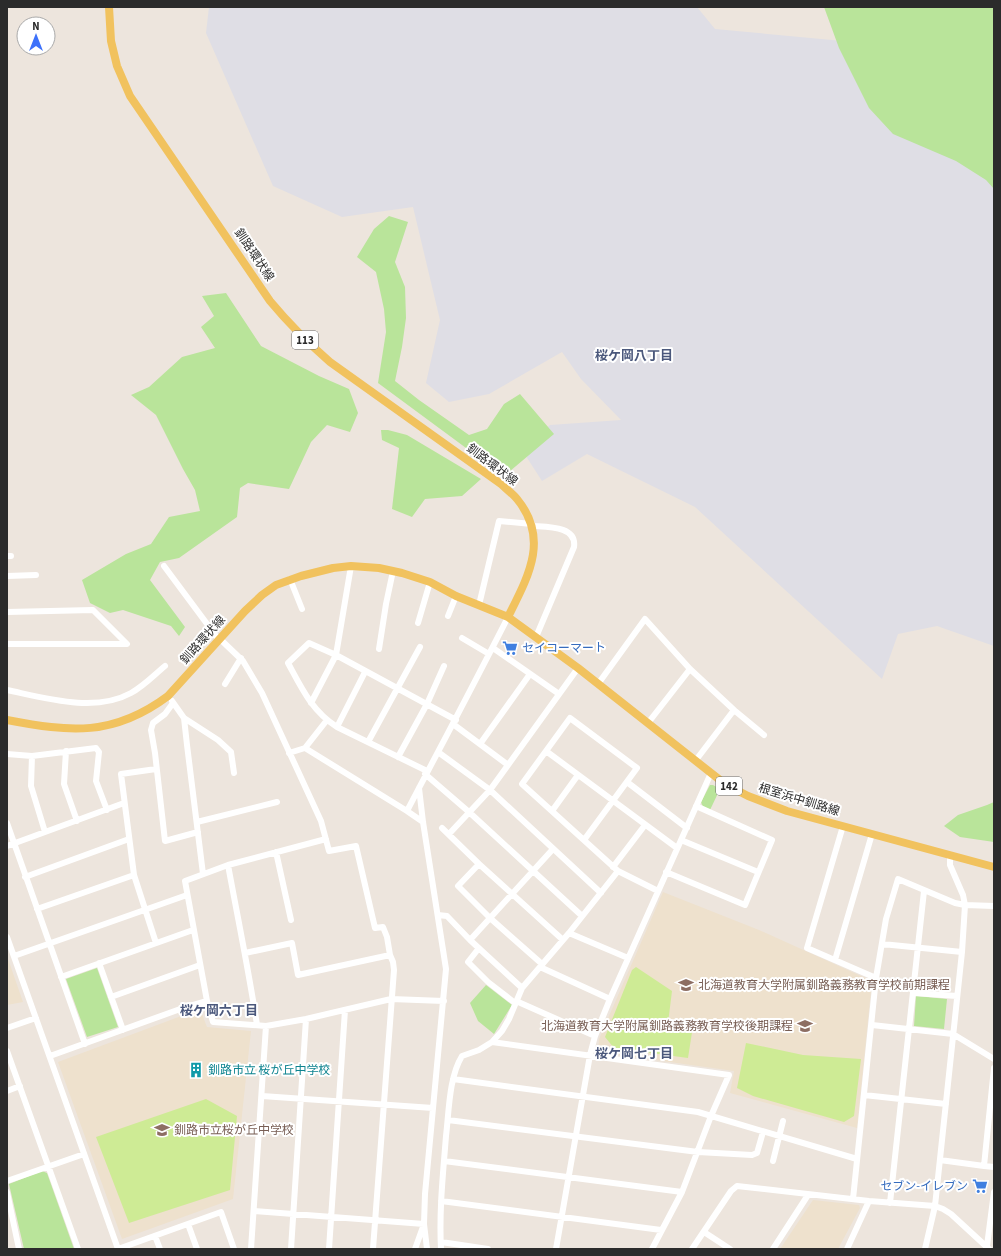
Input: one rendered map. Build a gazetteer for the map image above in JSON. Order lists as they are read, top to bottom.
{
  "streets": {
    "main road": [
      "釧路環状線",
      "113",
      "142",
      "根室浜中釧路線"
    ]
  },
  "crossings": [
    ["釧路環状線", "根室浜中釧路線"]
  ],
  "districts": ["桜ケ岡八丁目", "桜ケ岡六丁目", "桜ケ岡七丁目"],
  "places": {
    "supermarket": ["セイコーマート", "セブン-イレブン"],
    "school or university": ["北海道教育大学附属釧路義務教育学校前期課程", "北海道教育大学附属釧路義務教育学校後期課程", "釧路市立桜が丘中学校"],
    "building": ["釧路市立 桜が丘中学校"]
  },
  "north": "top"
}
